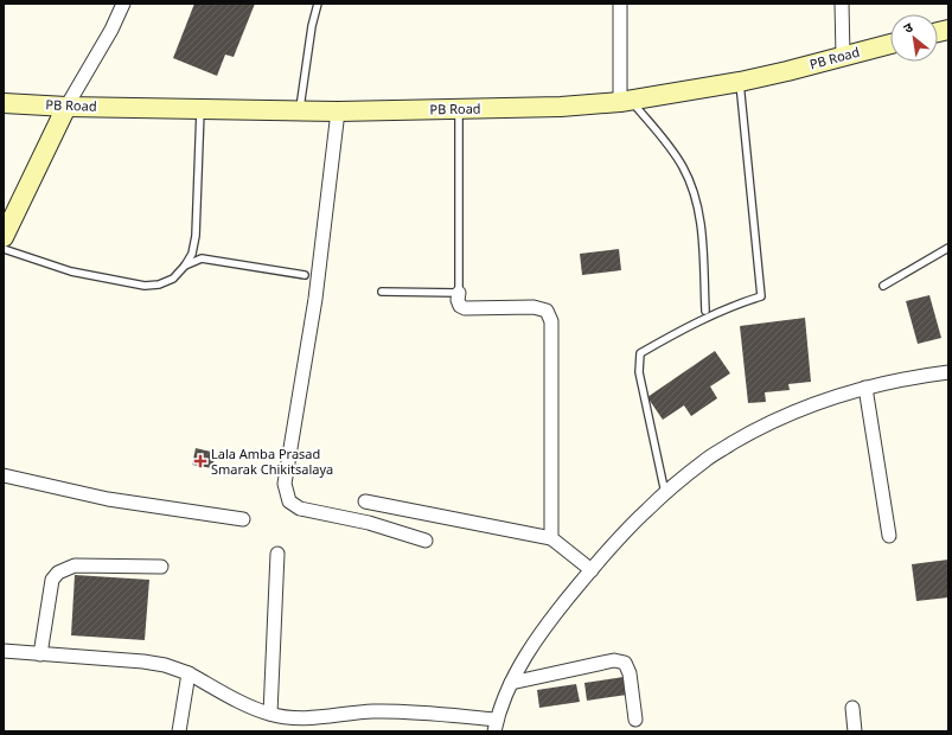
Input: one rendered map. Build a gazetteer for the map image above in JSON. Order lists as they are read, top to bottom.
{
  "streets": {
    "street": ["PB Road"]
  },
  "places": {
    "health": ["Lala Amba Prasad Smarak Chikitsalaya"]
  },
  "north": "top left"
}
